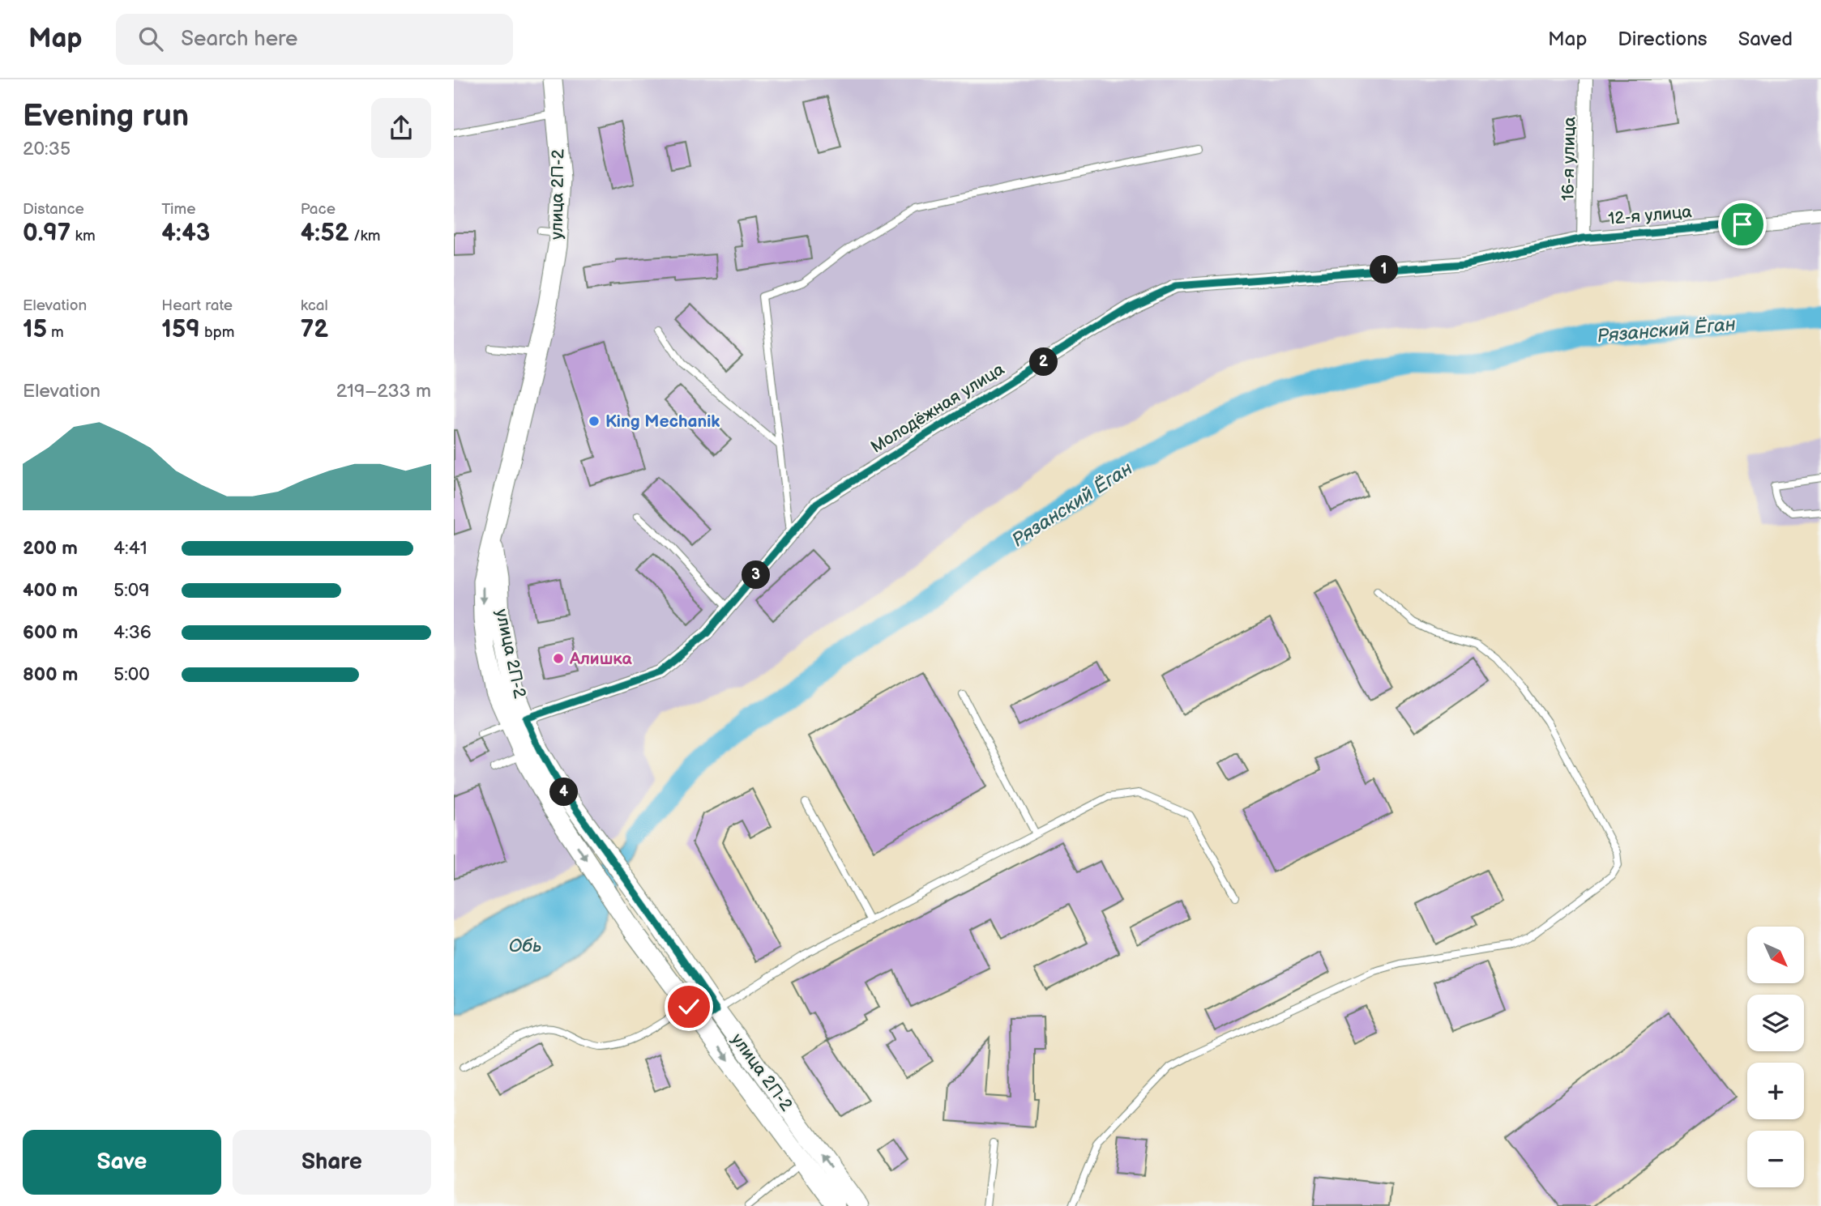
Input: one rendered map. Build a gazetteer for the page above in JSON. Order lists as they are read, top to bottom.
{
  "streets": {
    "main road": ["улица 2П-2"],
    "street": ["16-я улица", "12-я улица", "Молодёжная улица"]
  },
  "crossings": [
    ["16-я улица", "12-я улица"],
    ["16-я улица", "Молодёжная улица"],
    ["улица 2П-2", "Молодёжная улица"],
    ["12-я улица", "Молодёжная улица"]
  ],
  "water": ["Рязанский Ёган", "Обь"],
  "places": ["King Mechanik", "Алишка"],
  "north": "bottom right",
  "page": {
    "header": "Map",
    "search": "Search here",
    "nav": ["Map", "Directions", "Saved"],
    "heading": ["Evening run", "20:35"],
    "stats": [
      ["Distance", "0.97 km"],
      ["Time", "4:43"],
      ["Pace", "4:52 /km"],
      ["Elevation", "15 m"],
      ["Heart rate", "159 bpm"],
      ["kcal", "72"]
    ],
    "pins": [
      "1",
      "2",
      "3",
      "4"
    ],
    "chart": ["Elevation", "219–233 m"],
    "list": [
      {
        "name": "200 m",
        "note": "4:41"
      },
      {
        "name": "400 m",
        "note": "5:09"
      },
      {
        "name": "600 m",
        "note": "4:36"
      },
      {
        "name": "800 m",
        "note": "5:00"
      }
    ],
    "map_buttons": ["+", "−"],
    "buttons": ["Save", "Share"]
  }
}
